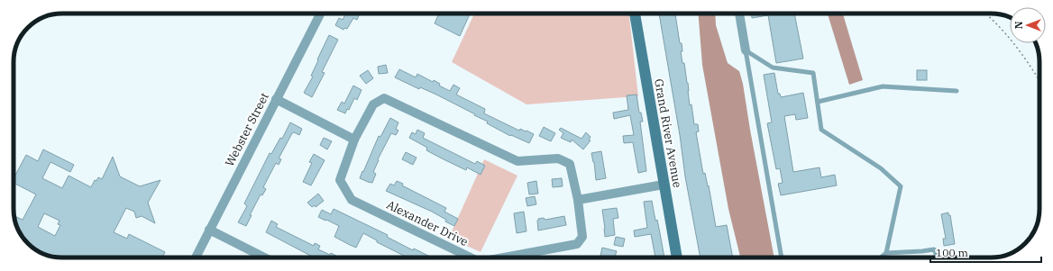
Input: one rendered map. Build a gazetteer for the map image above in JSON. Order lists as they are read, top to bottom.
{
  "streets": {
    "street": ["Webster Street", "Grand River Avenue", "Alexander Drive"]
  },
  "scale_bar": "100 m",
  "north": "left"
}
